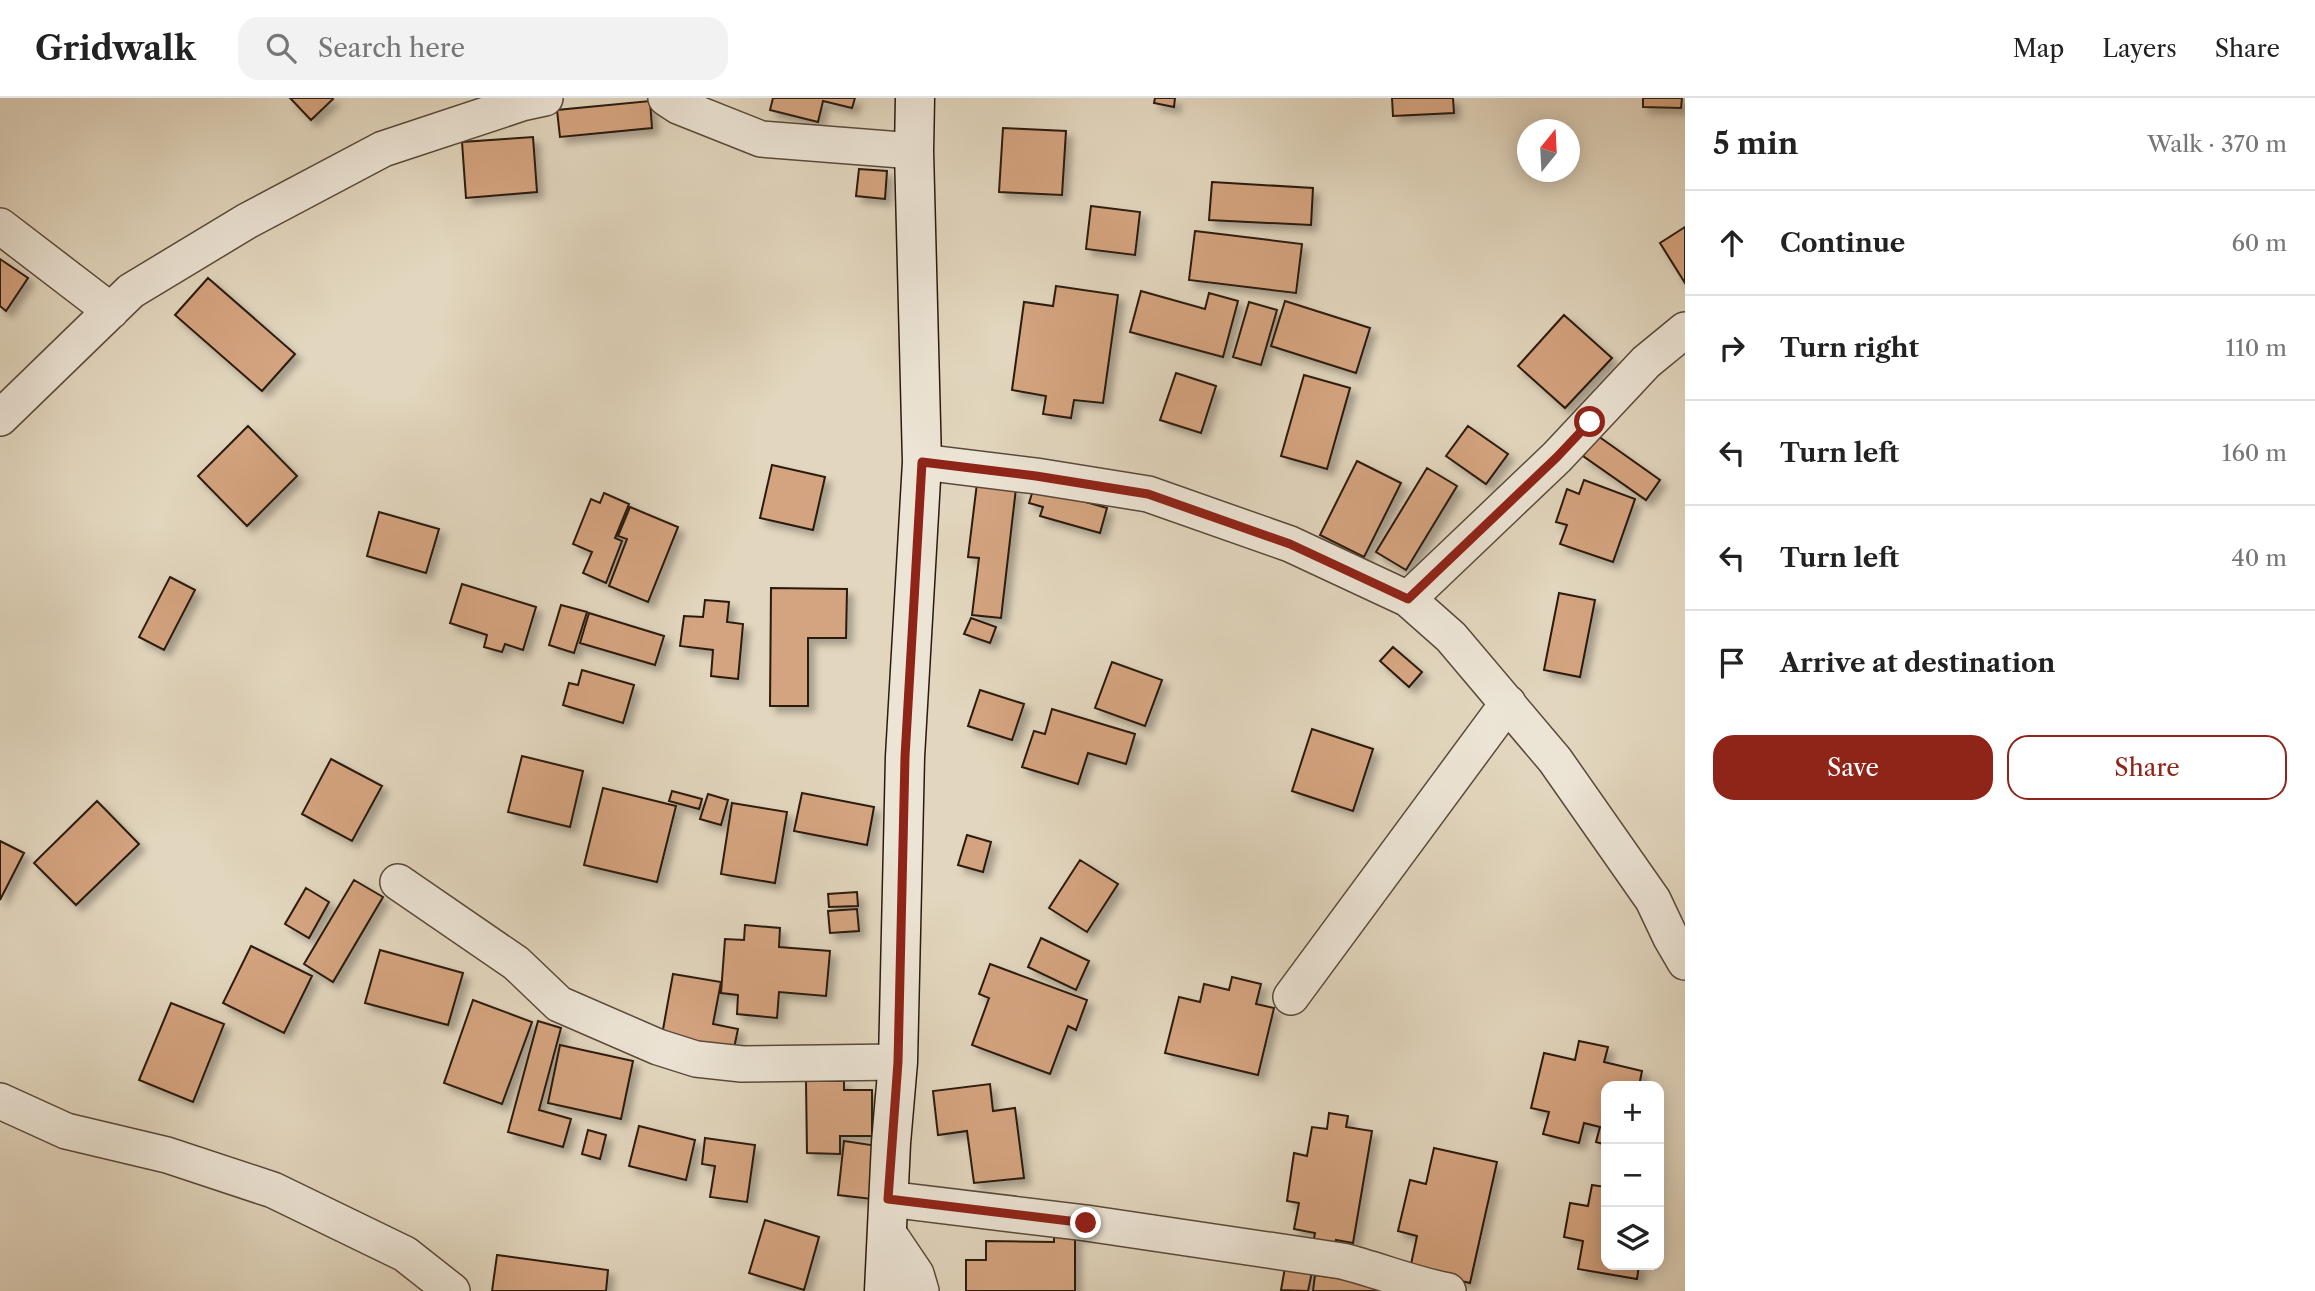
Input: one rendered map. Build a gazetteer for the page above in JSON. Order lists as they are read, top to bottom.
{
  "north": "top",
  "page": {
    "header": "Gridwalk",
    "search": "Search here",
    "nav": ["Map", "Layers", "Share"],
    "heading": ["5 min", "Walk · 370 m"],
    "list": [
      ["Continue", "60 m"],
      ["Turn right", "110 m"],
      ["Turn left", "160 m"],
      ["Turn left", "40 m"],
      "Arrive at destination"
    ],
    "buttons": ["Save", "Share"],
    "map_buttons": ["+", "−"]
  }
}
